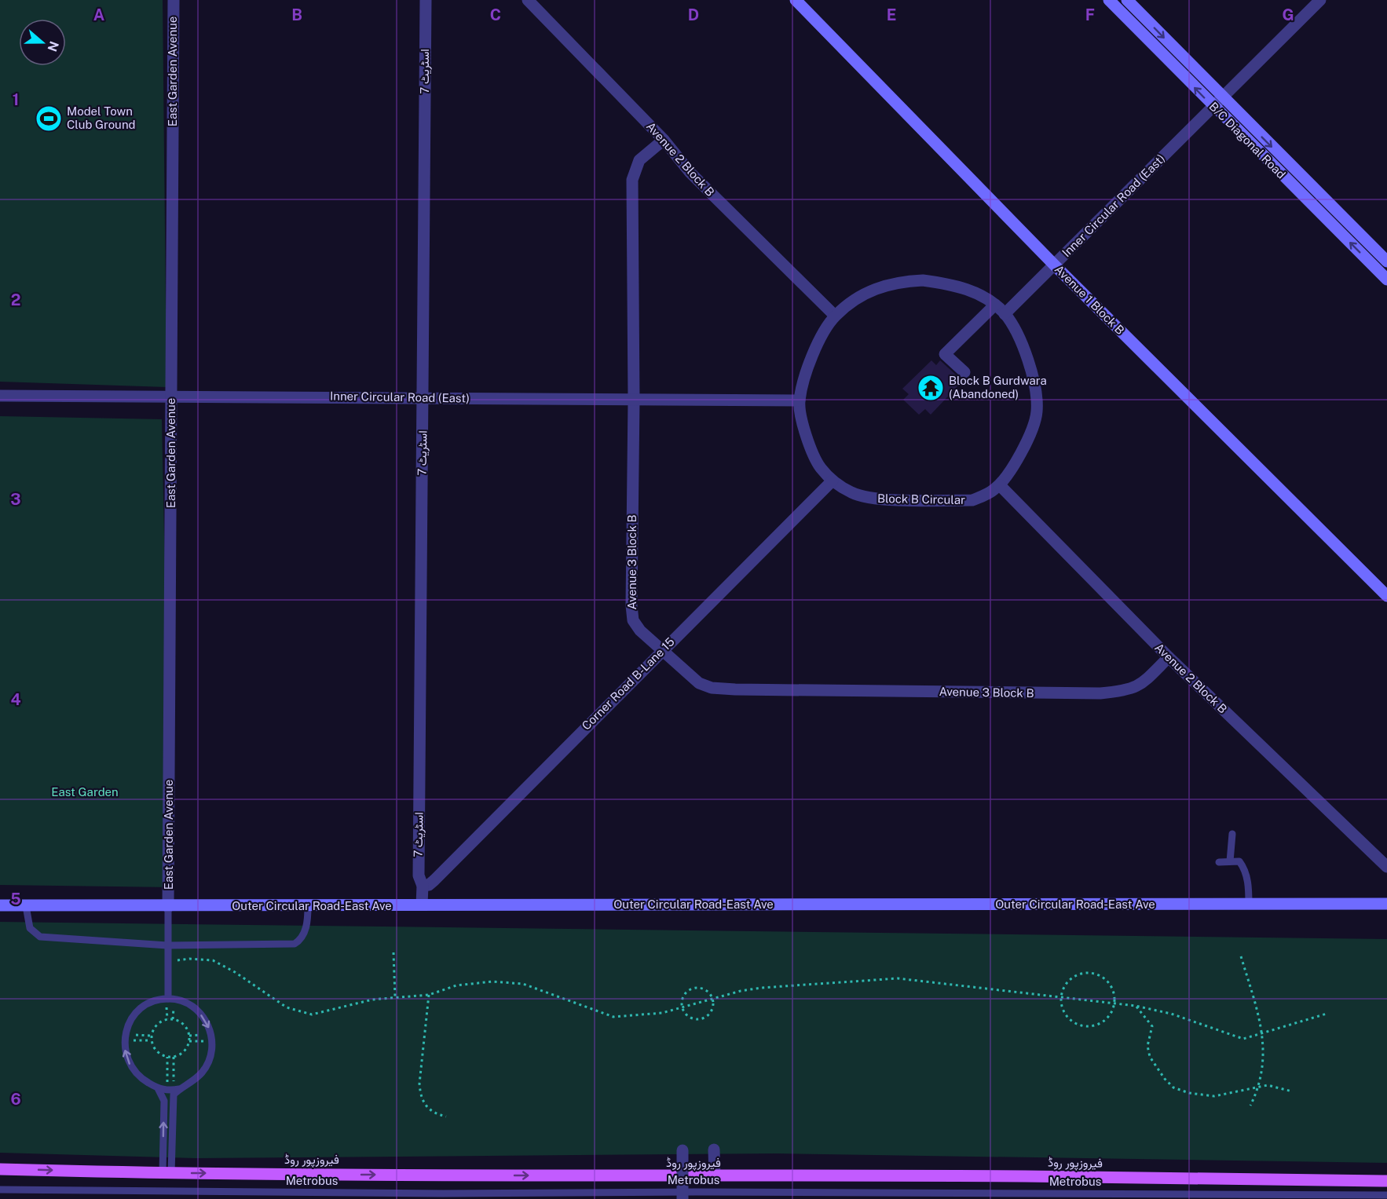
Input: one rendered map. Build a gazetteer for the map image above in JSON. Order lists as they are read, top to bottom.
{
  "streets": {
    "main road": ["فیروزپور روڈ"],
    "street": [
      "East Garden Avenue",
      "اسٹریٹ 7",
      "B/C Diagonal Road",
      "Avenue 2 Block B",
      "Inner Circular Road (East)",
      "Avenue 1 Block B",
      "Block B Circular",
      "Avenue 3 Block B",
      "Corner Road B-Lane 15",
      "Outer Circular Road-East Ave"
    ],
    "lane": ["Metrobus"]
  },
  "crossings": [
    ["East Garden Avenue", "Inner Circular Road (East)"],
    ["East Garden Avenue", "Outer Circular Road-East Ave"],
    ["اسٹریٹ 7", "Inner Circular Road (East)"],
    ["اسٹریٹ 7", "Corner Road B-Lane 15"],
    ["اسٹریٹ 7", "Outer Circular Road-East Ave"],
    ["B/C Diagonal Road", "Inner Circular Road (East)"],
    ["Avenue 2 Block B", "Block B Circular"],
    ["Avenue 2 Block B", "Avenue 3 Block B"],
    ["Inner Circular Road (East)", "Avenue 1 Block B"],
    ["Inner Circular Road (East)", "Block B Circular"],
    ["Inner Circular Road (East)", "Avenue 3 Block B"],
    ["Block B Circular", "Corner Road B-Lane 15"],
    ["Avenue 3 Block B", "Corner Road B-Lane 15"]
  ],
  "one_way": ["فیروزپور روڈ"],
  "parks": ["East Garden"],
  "places": {
    "sports": ["Model Town Club Ground"],
    "temple": ["Block B Gurdwara (Abandoned)"]
  },
  "north": "right",
  "grid": {
    "columns": [
      "A",
      "B",
      "C",
      "D",
      "E",
      "F",
      "G"
    ],
    "rows": [
      "1",
      "2",
      "3",
      "4",
      "5",
      "6"
    ]
  }
}
